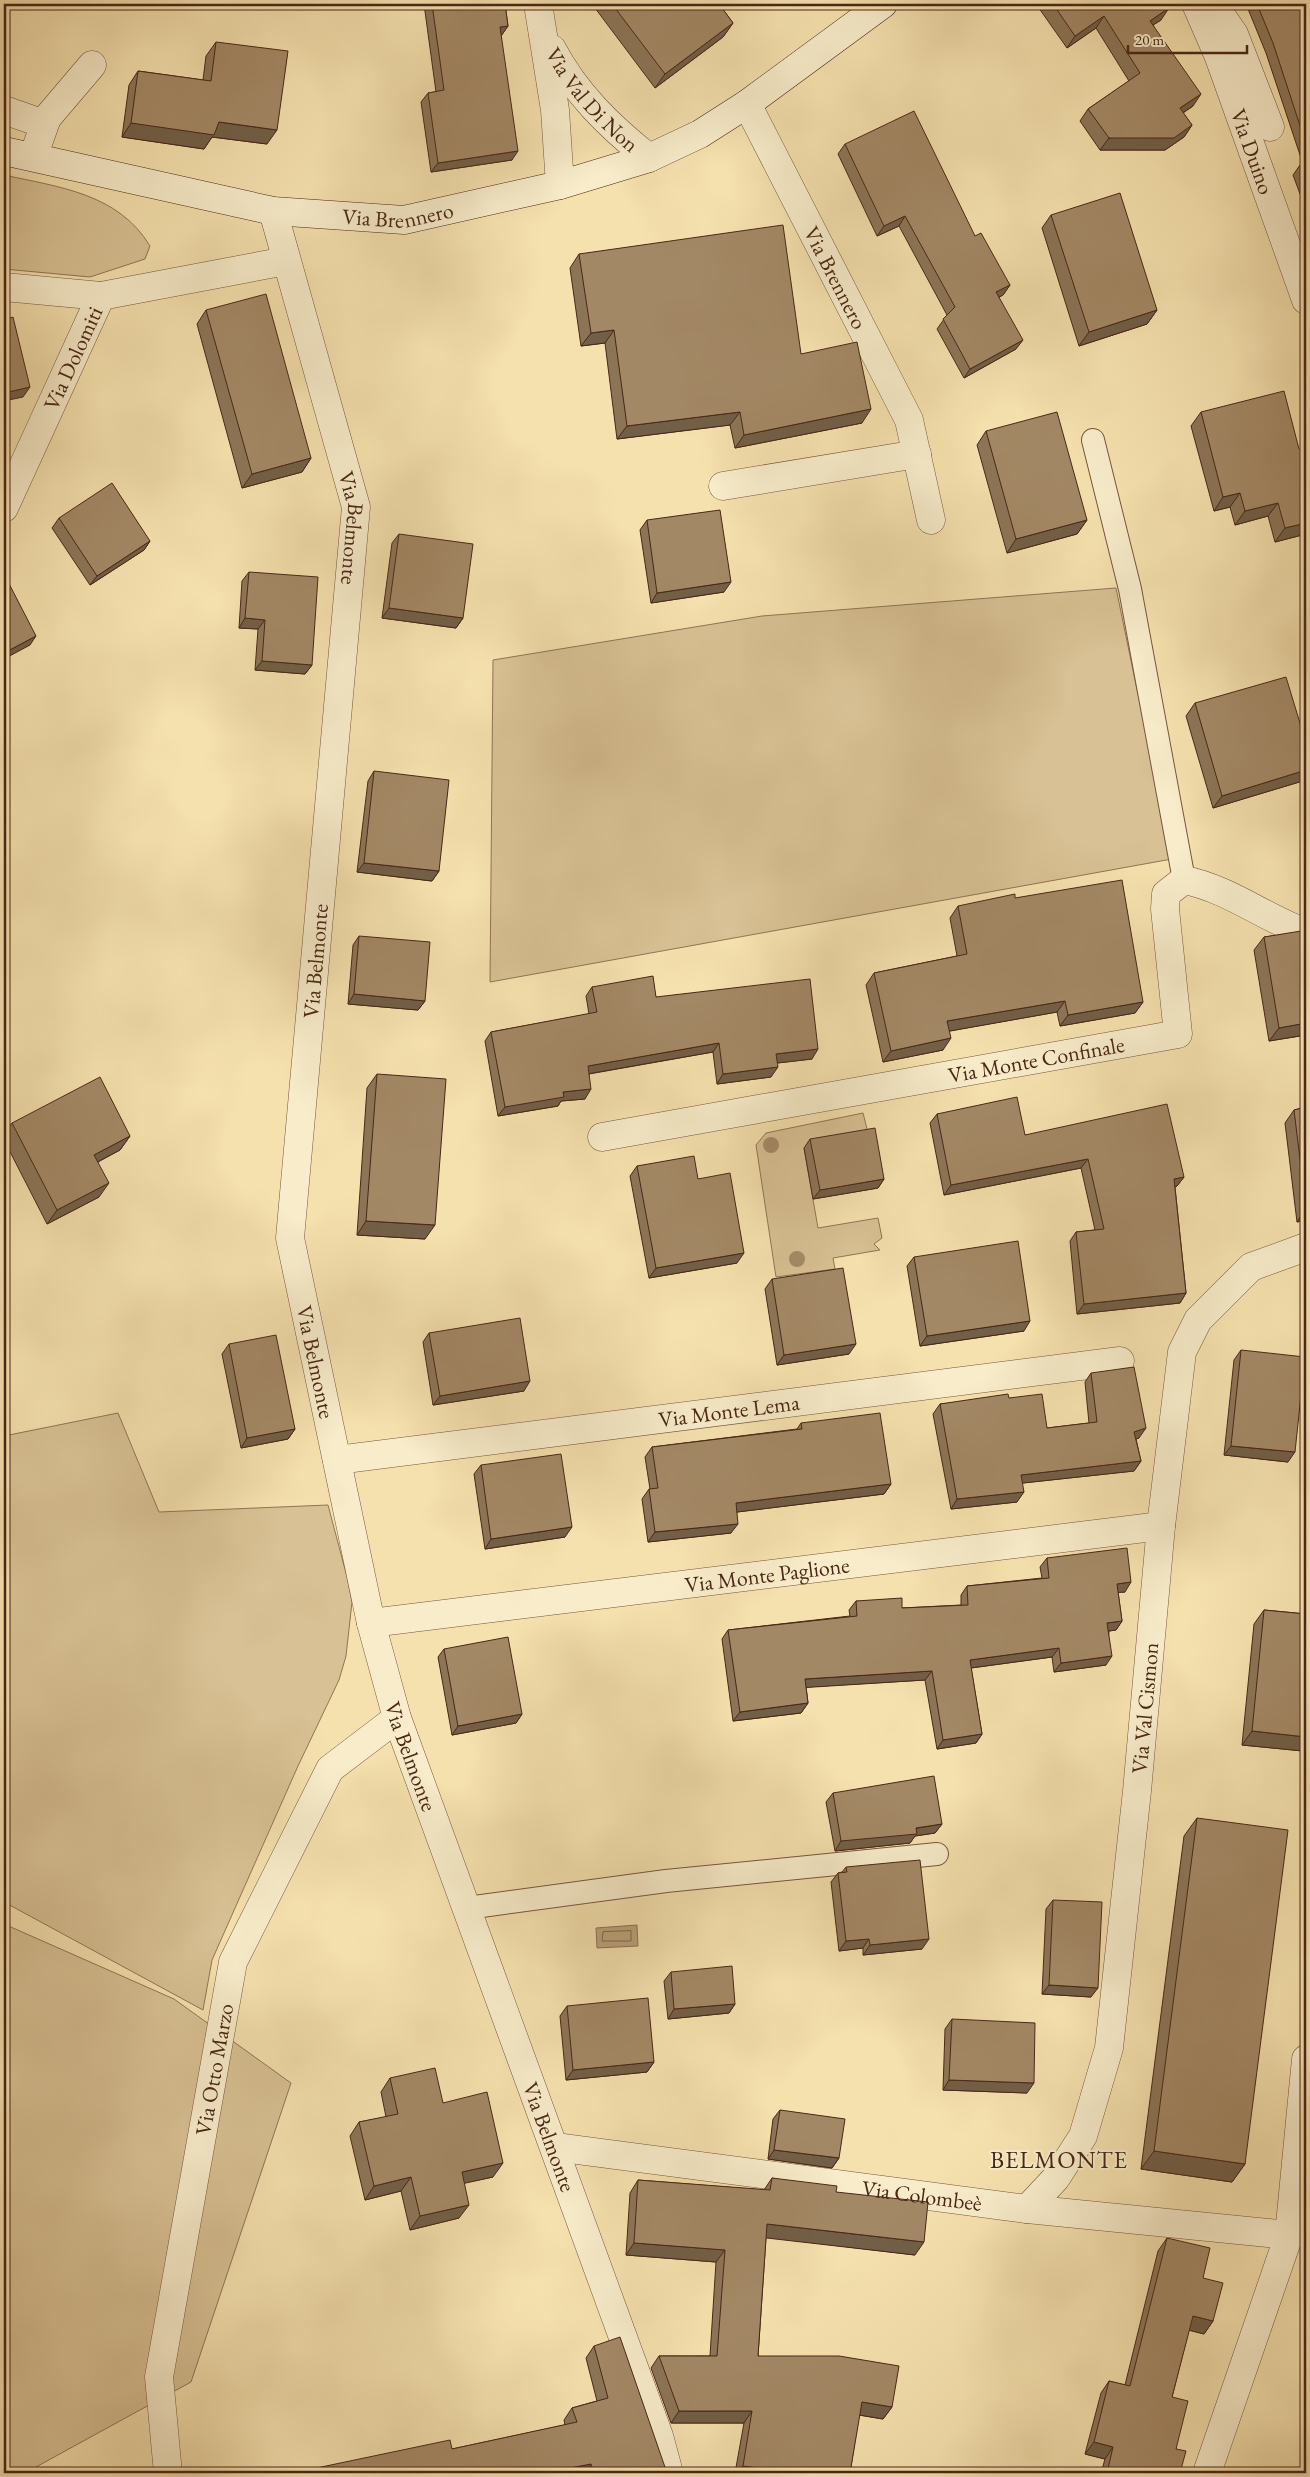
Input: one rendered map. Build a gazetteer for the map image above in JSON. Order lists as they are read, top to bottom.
{
  "streets": {
    "street": [
      "Via Val Di Non",
      "Via Duino",
      "Via Brennero",
      "Via Dolomiti",
      "Via Belmonte",
      "Via Monte Confinale",
      "Via Monte Lema",
      "Via Monte Paglione",
      "Via Val Cismon",
      "Via Otto Marzo",
      "Via Colombeè"
    ]
  },
  "crossings": [
    ["Via Val Di Non", "Via Brennero"],
    ["Via Brennero", "Via Belmonte"],
    ["Via Dolomiti", "Via Belmonte"],
    ["Via Belmonte", "Via Monte Lema"],
    ["Via Belmonte", "Via Monte Paglione"],
    ["Via Belmonte", "Via Otto Marzo"],
    ["Via Belmonte", "Via Colombeè"],
    ["Via Monte Paglione", "Via Val Cismon"],
    ["Via Val Cismon", "Via Colombeè"]
  ],
  "districts": ["BELMONTE"],
  "scale_bar": "20 m"
}
